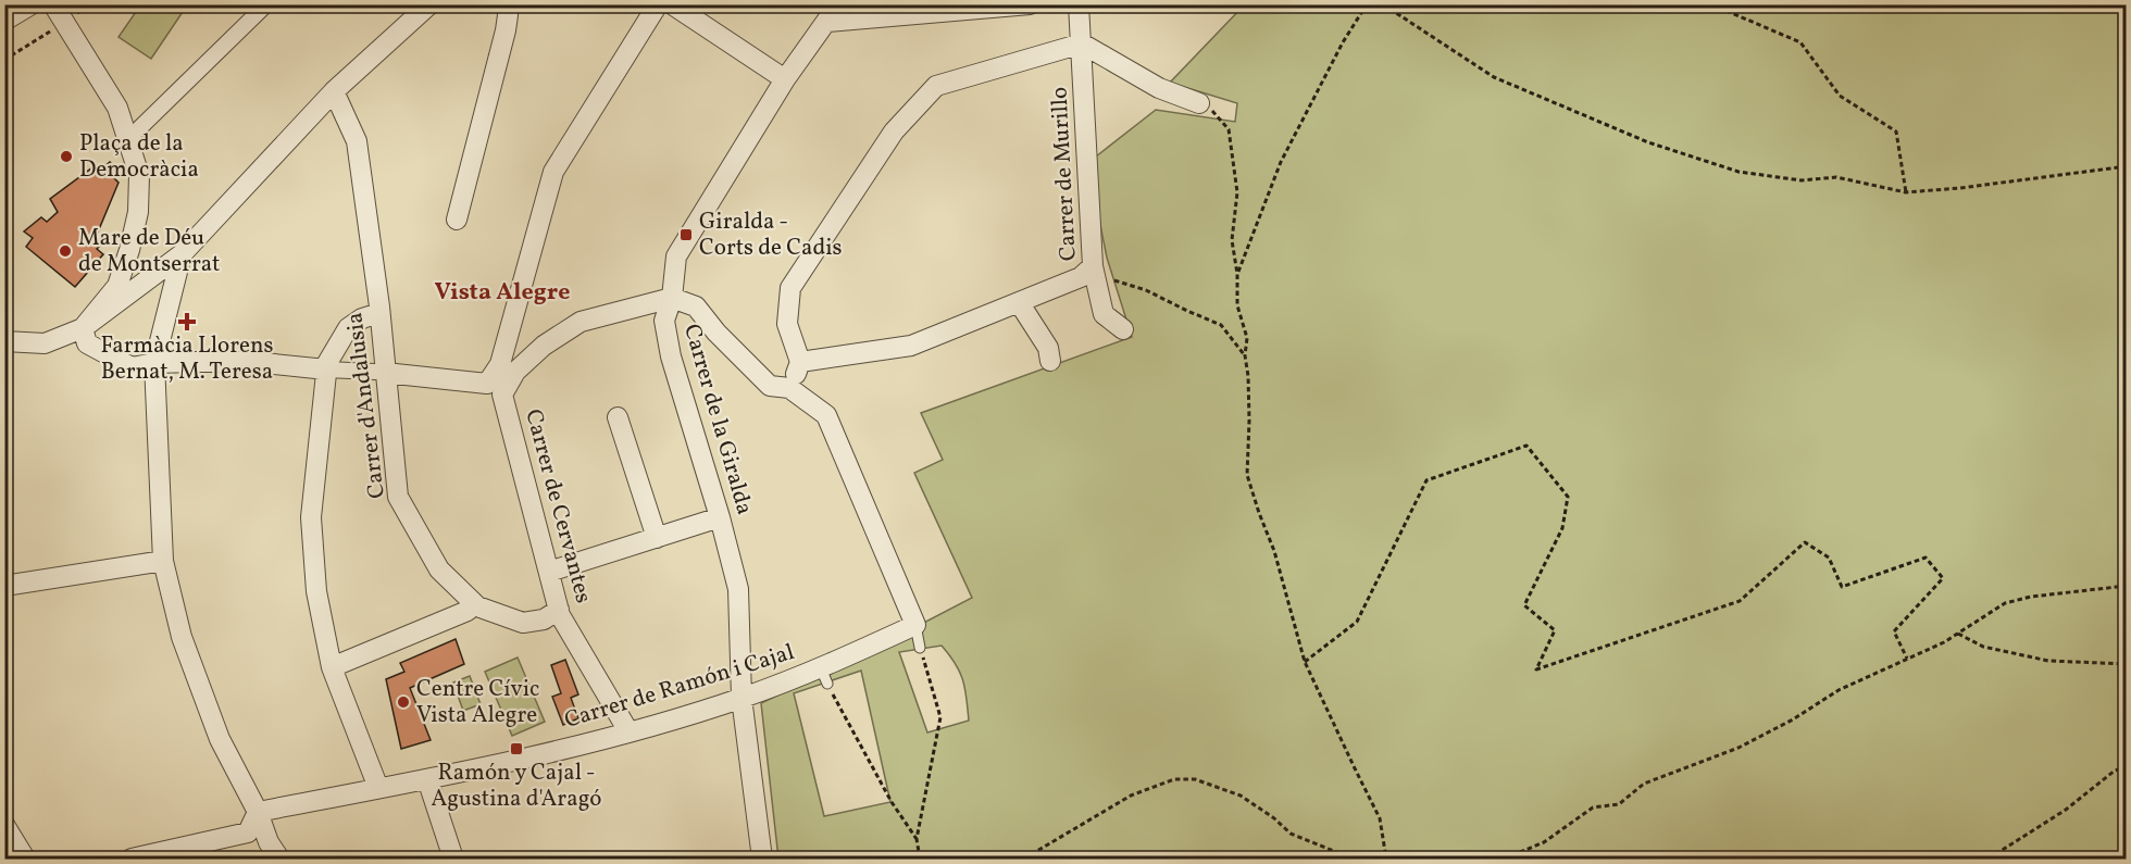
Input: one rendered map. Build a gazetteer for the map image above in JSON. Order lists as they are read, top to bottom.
{
  "streets": {
    "street": [
      "Carrer de Murillo",
      "Carrer d'Andalusia",
      "Carrer de la Giralda",
      "Carrer de Cervantes",
      "Carrer de Ramón i Cajal"
    ]
  },
  "crossings": [
    ["Carrer d'Andalusia", "Carrer de Cervantes"],
    ["Carrer de la Giralda", "Carrer de Ramón i Cajal"],
    ["Carrer de Cervantes", "Carrer de Ramón i Cajal"]
  ],
  "districts": ["Vista Alegre"],
  "places": {
    "other": ["Plaça de la Democràcia", "Mare de Déu de Montserrat", "Centre Cívic Vista Alegre"],
    "transit": ["Giralda - Corts de Cadis", "Ramón y Cajal - Agustina d'Aragó"],
    "health": ["Farmàcia Llorens Bernat, M. Teresa"]
  }
}
